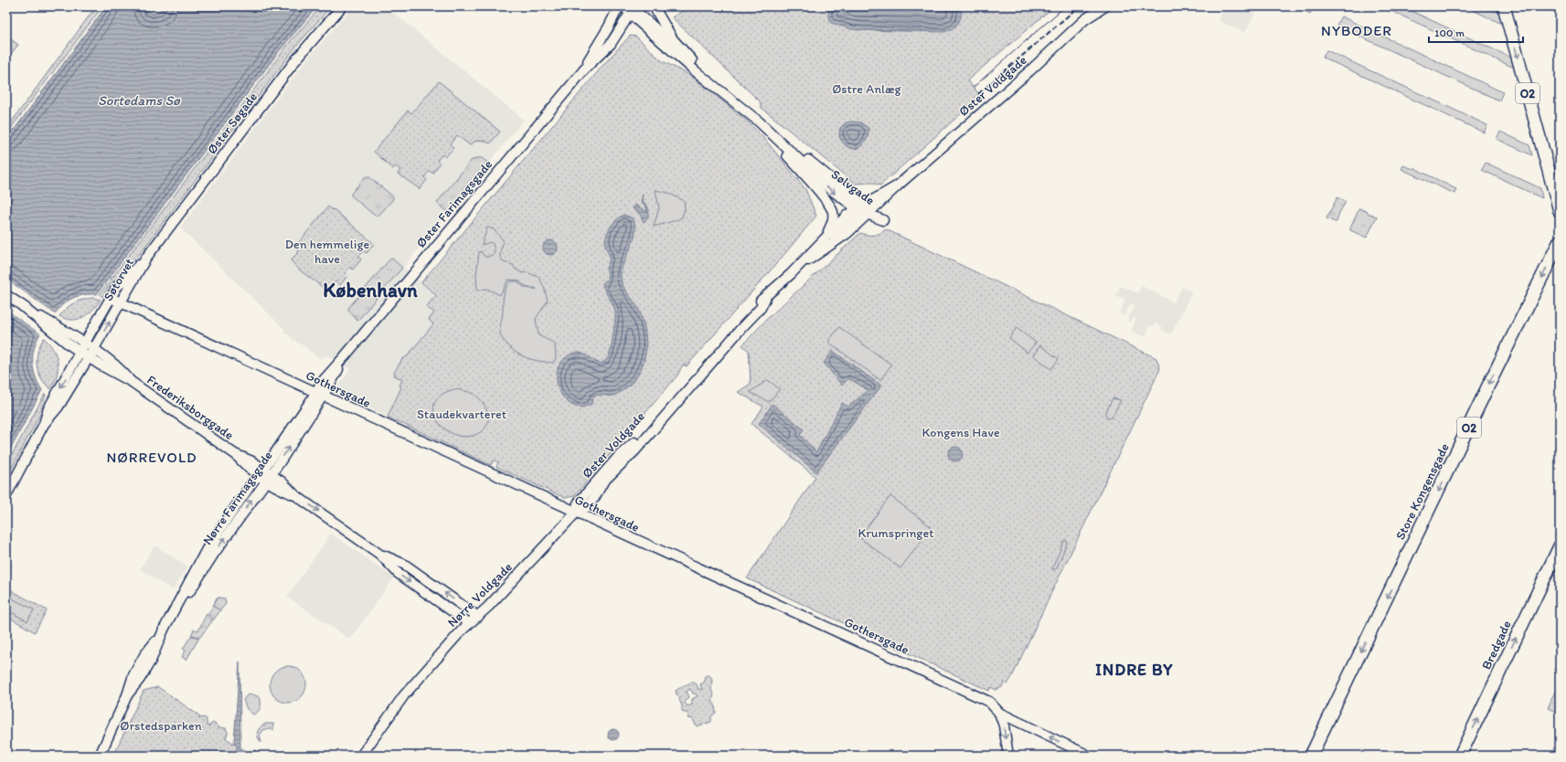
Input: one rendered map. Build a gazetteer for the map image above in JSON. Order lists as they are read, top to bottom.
{
  "streets": {
    "main road": ["O2", "Store Kongensgade", "Bredgade"],
    "street": [
      "Øster Voldgade",
      "Øster Søgade",
      "Sølvgade",
      "Øster Farimagsgade",
      "Søtorvet",
      "Gothersgade",
      "Frederiksborggade",
      "Nørre Farimagsgade",
      "Nørre Voldgade"
    ]
  },
  "crossings": [
    ["Øster Voldgade", "Sølvgade"],
    ["Øster Voldgade", "Gothersgade"],
    ["Øster Voldgade", "Nørre Voldgade"],
    ["Øster Søgade", "Søtorvet"],
    ["Sølvgade", "Øster Farimagsgade"],
    ["Øster Farimagsgade", "Gothersgade"],
    ["Øster Farimagsgade", "Nørre Farimagsgade"],
    ["Søtorvet", "Gothersgade"],
    ["Søtorvet", "Frederiksborggade"],
    ["Gothersgade", "Nørre Farimagsgade"],
    ["Gothersgade", "Nørre Voldgade"],
    ["Frederiksborggade", "Nørre Farimagsgade"],
    ["Frederiksborggade", "Nørre Voldgade"]
  ],
  "one_way": ["Store Kongensgade", "Bredgade"],
  "districts": [
    "NYBODER",
    "København",
    "NØRREVOLD",
    "INDRE BY"
  ],
  "water": ["Sortedams Sø"],
  "parks": [
    "Østre Anlæg",
    "Den hemmelige have",
    "Staudekvarteret",
    "Kongens Have",
    "Krumspringet",
    "Ørstedsparken"
  ],
  "scale_bar": "100 m"
}
